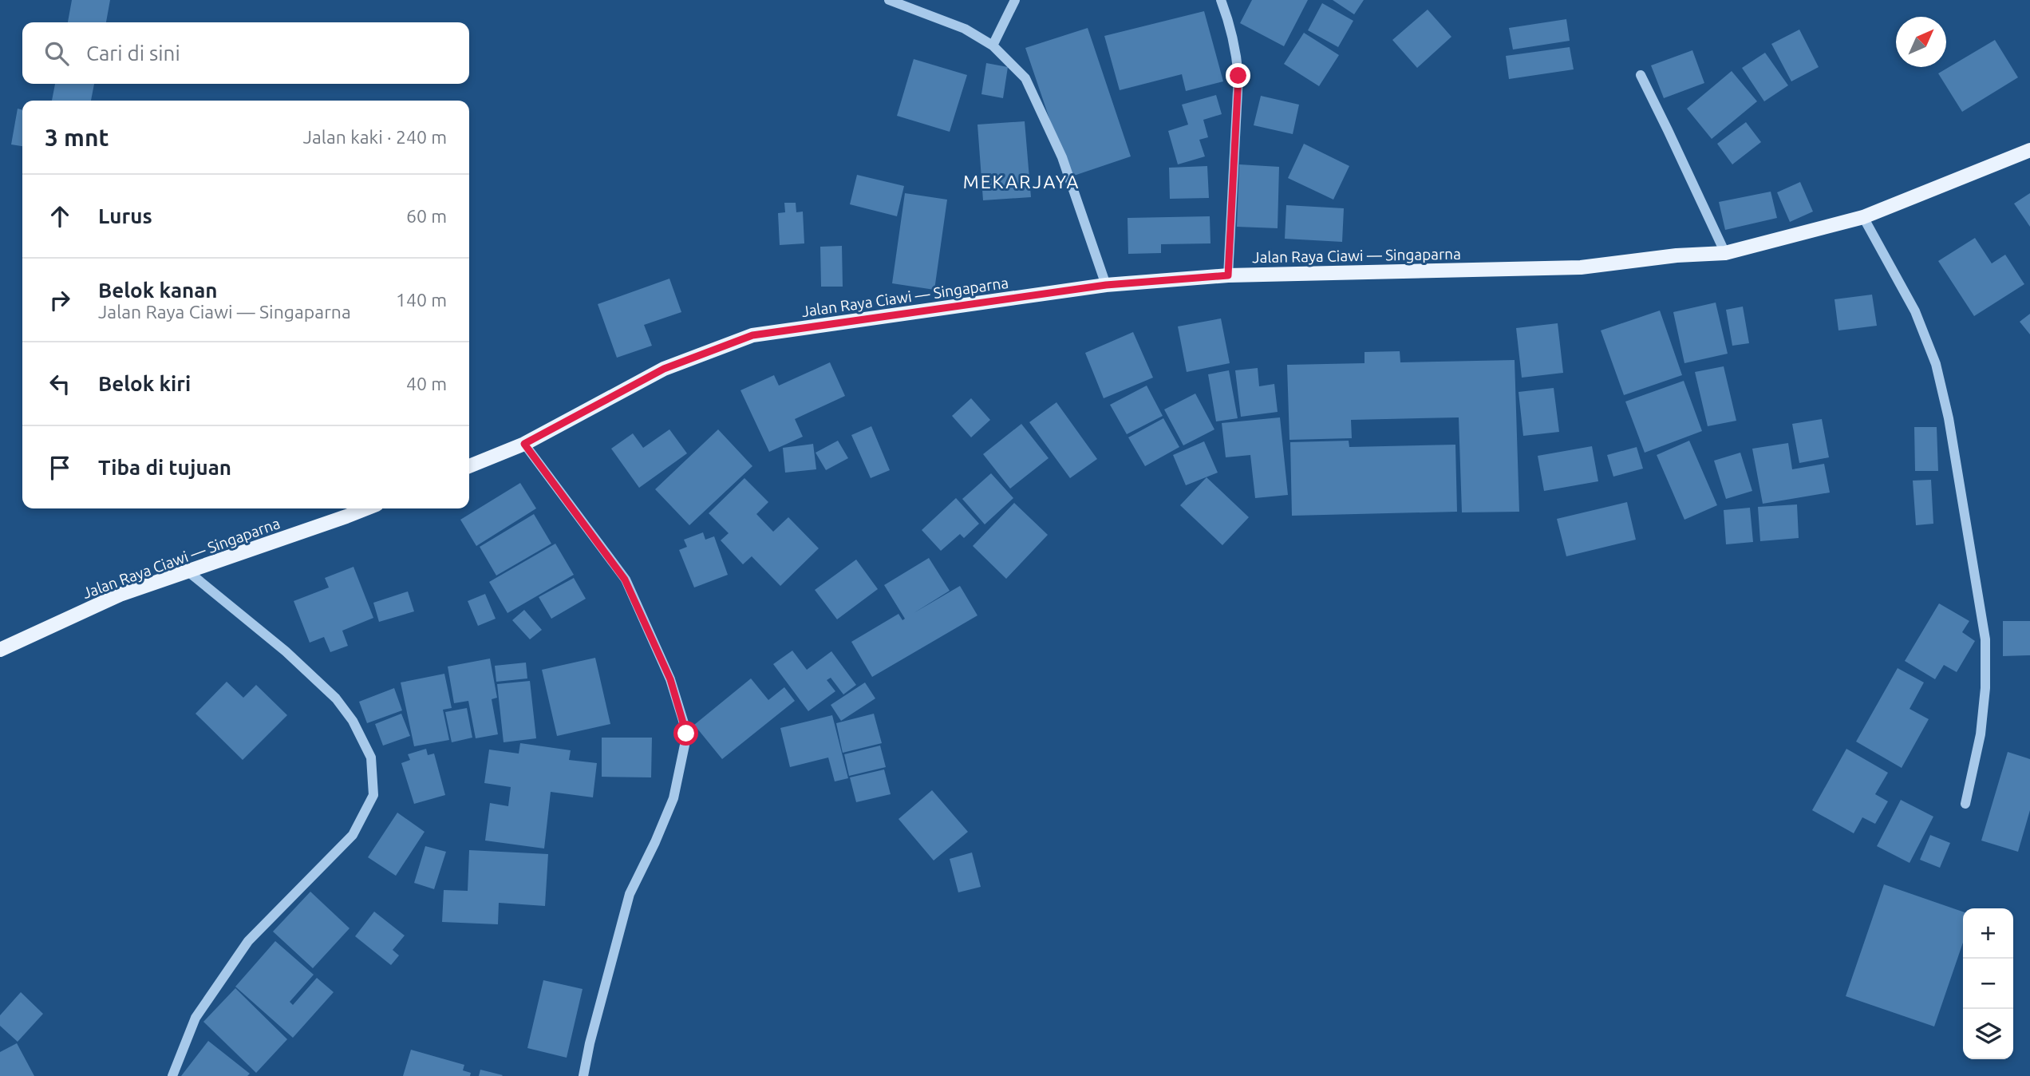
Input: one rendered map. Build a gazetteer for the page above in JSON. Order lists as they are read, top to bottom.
{
  "streets": {
    "main road": ["Jalan Raya Ciawi — Singaparna"]
  },
  "districts": ["MEKARJAYA"],
  "north": "top right",
  "page": {
    "search": "Cari di sini",
    "heading": ["3 mnt", "Jalan kaki · 240 m"],
    "list": [
      ["Lurus", "60 m"],
      ["Belok kanan", "Jalan Raya Ciawi — Singaparna", "140 m"],
      ["Belok kiri", "40 m"],
      "Tiba di tujuan"
    ],
    "map_buttons": ["+", "−"]
  }
}
